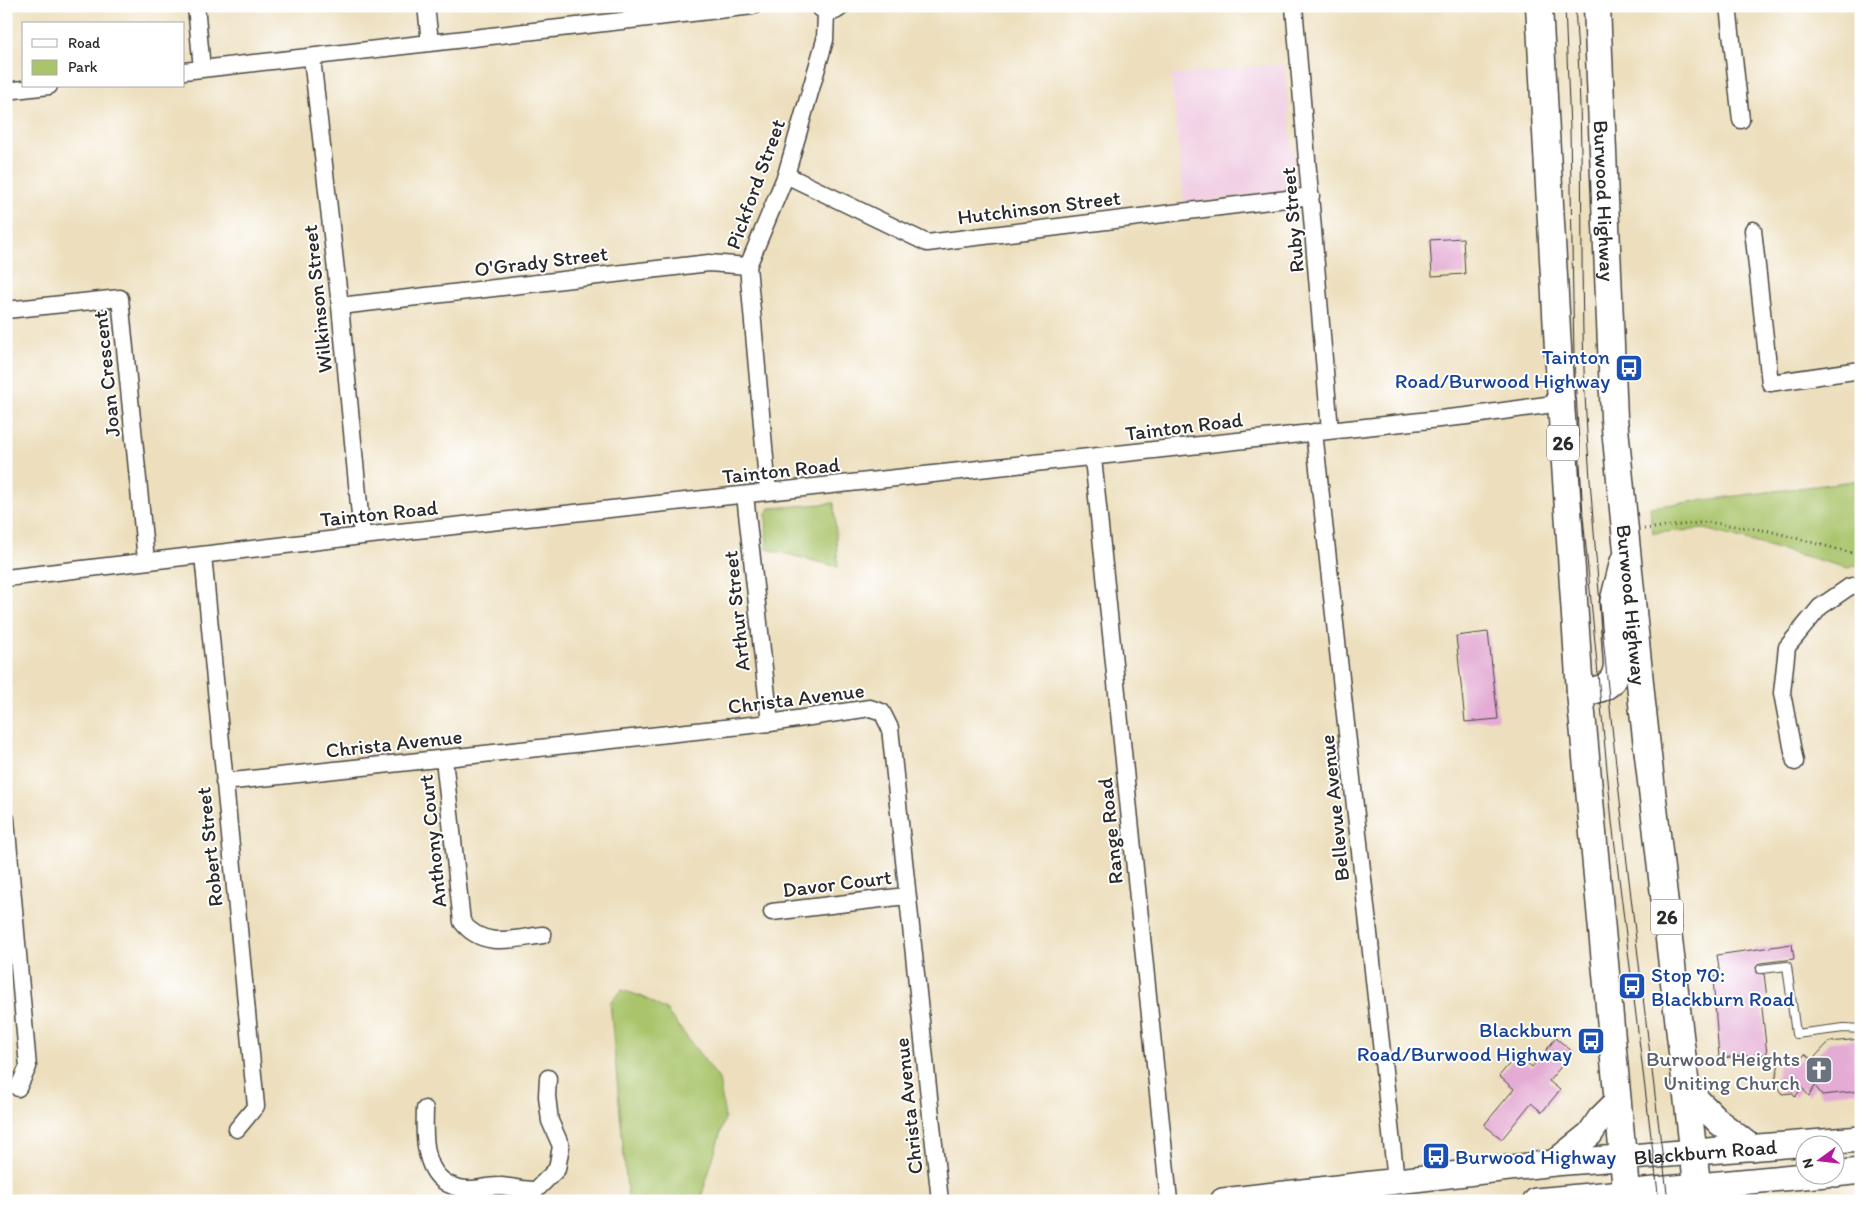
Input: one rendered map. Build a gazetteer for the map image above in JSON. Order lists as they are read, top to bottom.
{
  "streets": {
    "highway": ["Burwood Highway", "26"],
    "main road": ["Blackburn Road"],
    "street": [
      "Pickford Street",
      "Hutchinson Street",
      "Ruby Street",
      "O'Grady Street",
      "Wilkinson Street",
      "Joan Crescent",
      "Tainton Road",
      "Arthur Street",
      "Christa Avenue",
      "Bellevue Avenue",
      "Range Road",
      "Anthony Court",
      "Robert Street",
      "Davor Court"
    ]
  },
  "crossings": [
    ["Pickford Street", "Hutchinson Street"],
    ["Pickford Street", "O'Grady Street"],
    ["Pickford Street", "Tainton Road"],
    ["Burwood Highway", "Blackburn Road"],
    ["Hutchinson Street", "Ruby Street"],
    ["Ruby Street", "Tainton Road"],
    ["Ruby Street", "Bellevue Avenue"],
    ["O'Grady Street", "Wilkinson Street"],
    ["Wilkinson Street", "Tainton Road"],
    ["Joan Crescent", "Tainton Road"],
    ["Tainton Road", "26"],
    ["Tainton Road", "Arthur Street"],
    ["Tainton Road", "Bellevue Avenue"],
    ["Tainton Road", "Range Road"],
    ["Tainton Road", "Robert Street"],
    ["26", "Blackburn Road"],
    ["Arthur Street", "Christa Avenue"],
    ["Christa Avenue", "Anthony Court"],
    ["Christa Avenue", "Robert Street"],
    ["Christa Avenue", "Davor Court"],
    ["Bellevue Avenue", "Blackburn Road"]
  ],
  "places": {
    "bus stop": [
      "Tainton Road/Burwood Highway",
      "Stop 70: Blackburn Road",
      "Blackburn Road/Burwood Highway",
      "Burwood Highway"
    ],
    "church": ["Burwood Heights Uniting Church"]
  },
  "legend": ["Road", "Park"],
  "north": "left"
}
